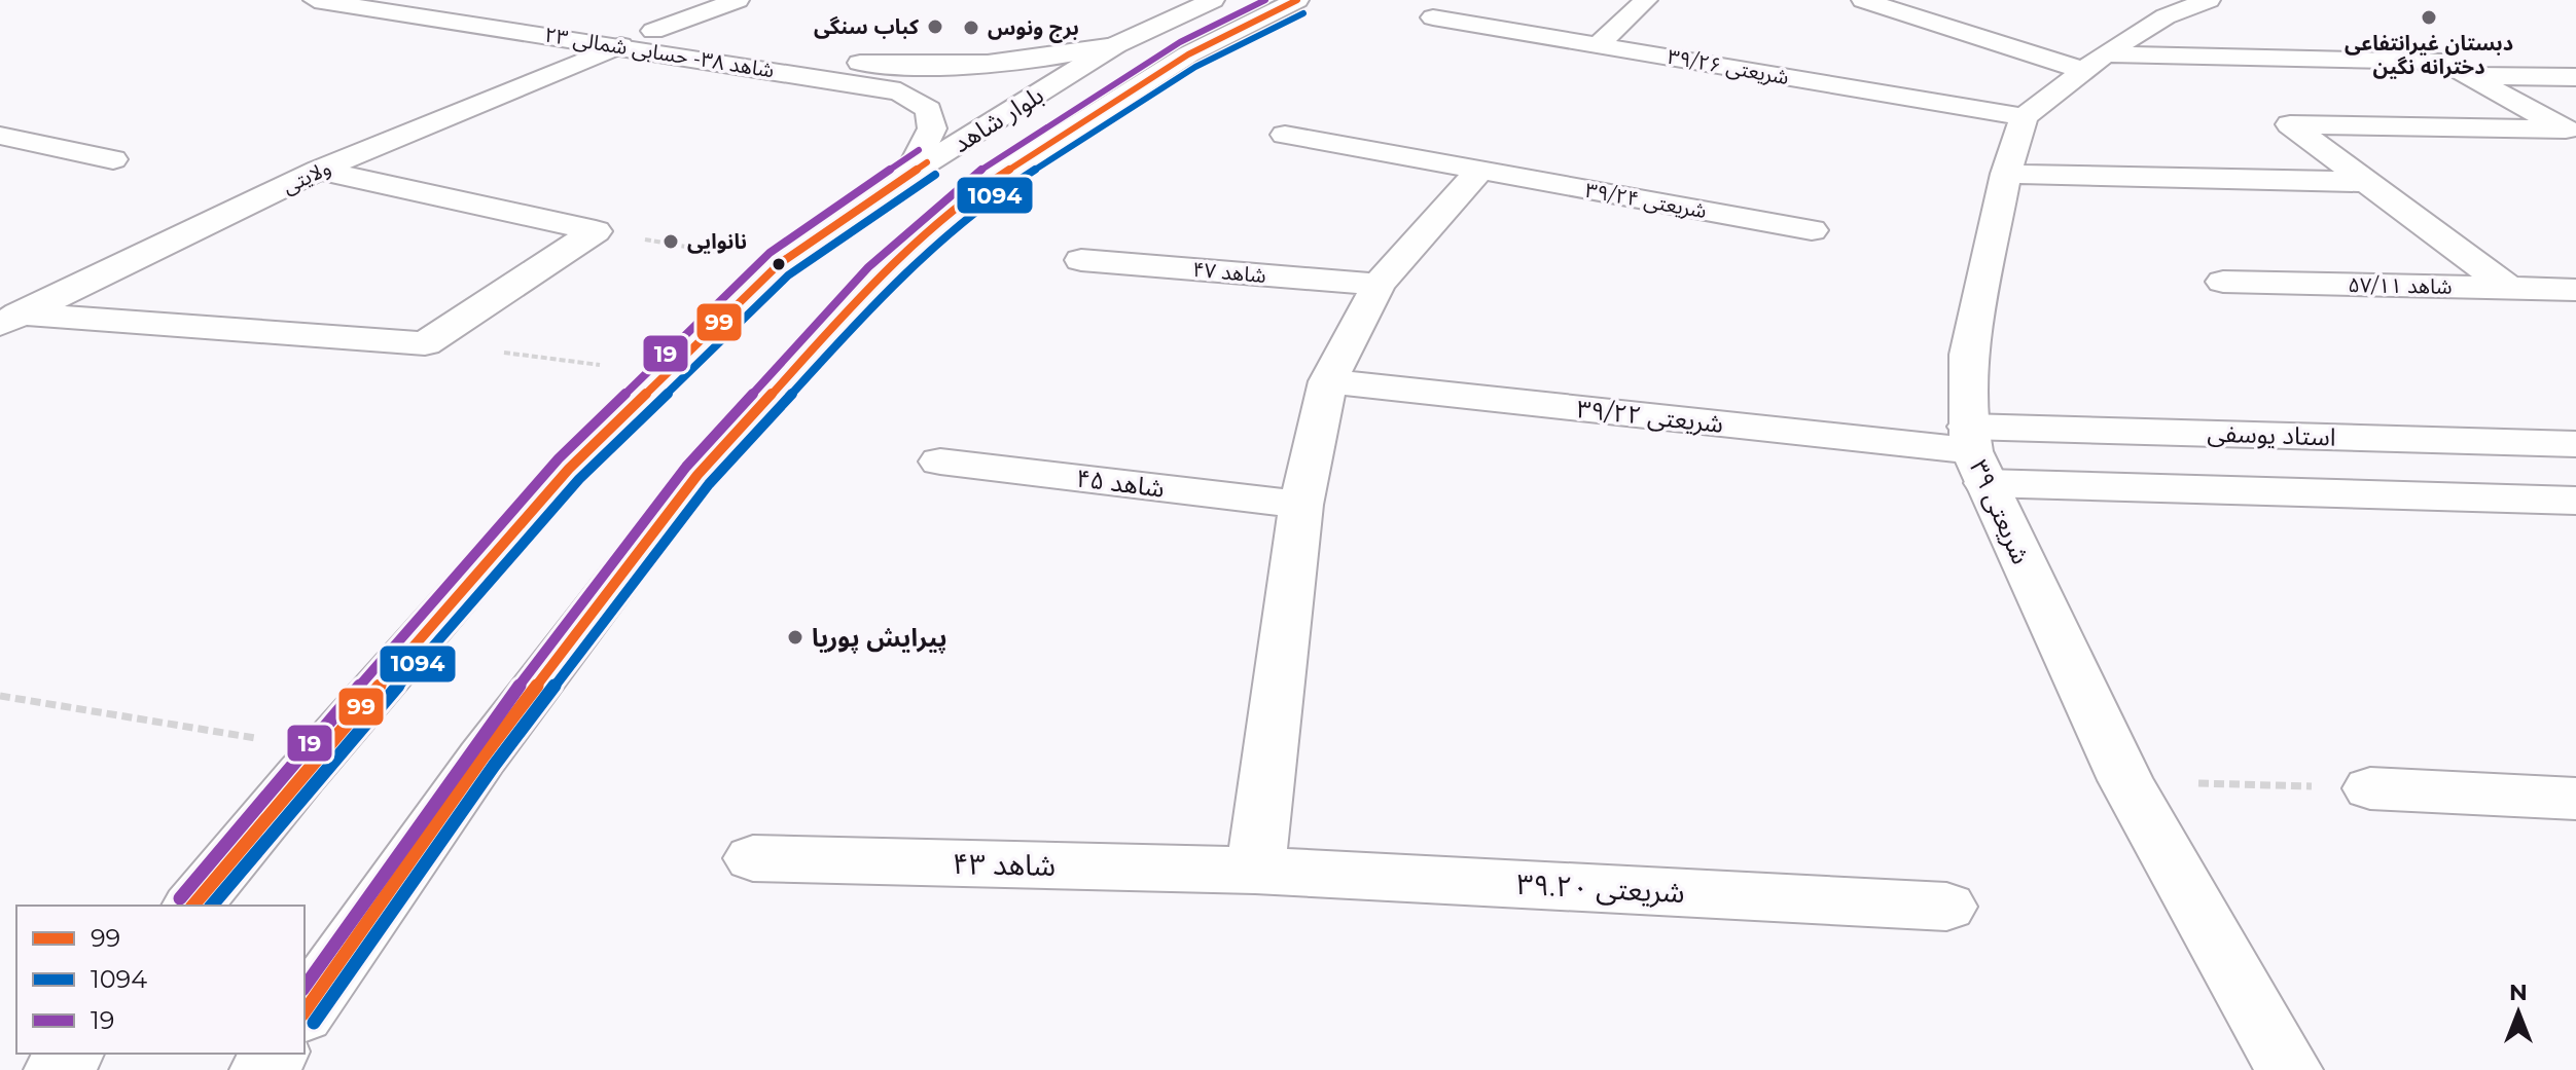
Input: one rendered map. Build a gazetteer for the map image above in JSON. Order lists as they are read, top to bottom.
{
  "streets": {
    "street": [
      "شاهد ۳۸- حسابی شمالی ۲۳",
      "شریعتی ۳۹/۲۶",
      "بلوار شاهد",
      "ولایتی",
      "شریعتی ۳۹/۲۴",
      "شاهد ۴۷",
      "شاهد ۵۷/۱۱",
      "شریعتی ۳۹/۲۲",
      "استاد یوسفی",
      "شاهد ۴۵",
      "شریعتی ۳۹",
      "شاهد ۴۳",
      "شریعتی ۳۹.۲۰"
    ]
  },
  "crossings": [
    ["شاهد ۳۸- حسابی شمالی ۲۳", "بلوار شاهد"],
    ["شاهد ۳۸- حسابی شمالی ۲۳", "ولایتی"],
    ["شریعتی ۳۹/۲۶", "شریعتی ۳۹"],
    ["شریعتی ۳۹/۲۲", "استاد یوسفی"],
    ["شریعتی ۳۹/۲۲", "شریعتی ۳۹"],
    ["استاد یوسفی", "شریعتی ۳۹"],
    ["شاهد ۴۳", "شریعتی ۳۹.۲۰"]
  ],
  "places": [
    "دبستان غیرانتفاعی دخترانه نگین",
    "کباب سنگی",
    "برج ونوس",
    "نانوایی",
    "پیرایش پوریا"
  ],
  "lines": ["transit line 99", "transit line 19", "transit line 1094"],
  "legend": ["99", "1094", "19"],
  "north": "top"
}
